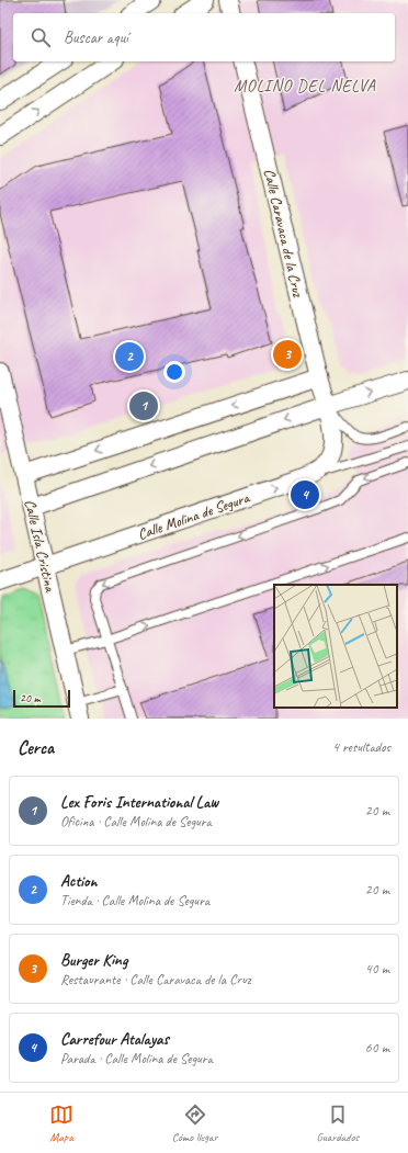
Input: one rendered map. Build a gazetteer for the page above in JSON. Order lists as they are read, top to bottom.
{
  "streets": {
    "street": ["Calle Caravaca de la Cruz", "Calle Molina de Segura", "Calle Isla Cristina"]
  },
  "crossings": [
    ["Calle Caravaca de la Cruz", "Calle Molina de Segura"],
    ["Calle Molina de Segura", "Calle Isla Cristina"]
  ],
  "districts": ["MOLINO DEL NELVA"],
  "scale_bar": "20 m",
  "page": {
    "search": "Buscar aquí",
    "pins": [
      "3",
      "2",
      "1",
      "4"
    ],
    "scale": "20 m",
    "heading": ["Cerca", "4 resultados"],
    "list": [
      {
        "mark": "1",
        "name": "Lex Foris International Law",
        "note": "Oficina · Calle Molina de Segura",
        "value": "20 m"
      },
      {
        "mark": "2",
        "name": "Action",
        "note": "Tienda · Calle Molina de Segura",
        "value": "20 m"
      },
      {
        "mark": "3",
        "name": "Burger King",
        "note": "Restaurante · Calle Caravaca de la Cruz",
        "value": "40 m"
      },
      {
        "mark": "4",
        "name": "Carrefour Atalayas",
        "note": "Parada · Calle Molina de Segura",
        "value": "60 m"
      }
    ],
    "nav": ["Mapa", "Cómo llegar", "Guardados"]
  }
}
